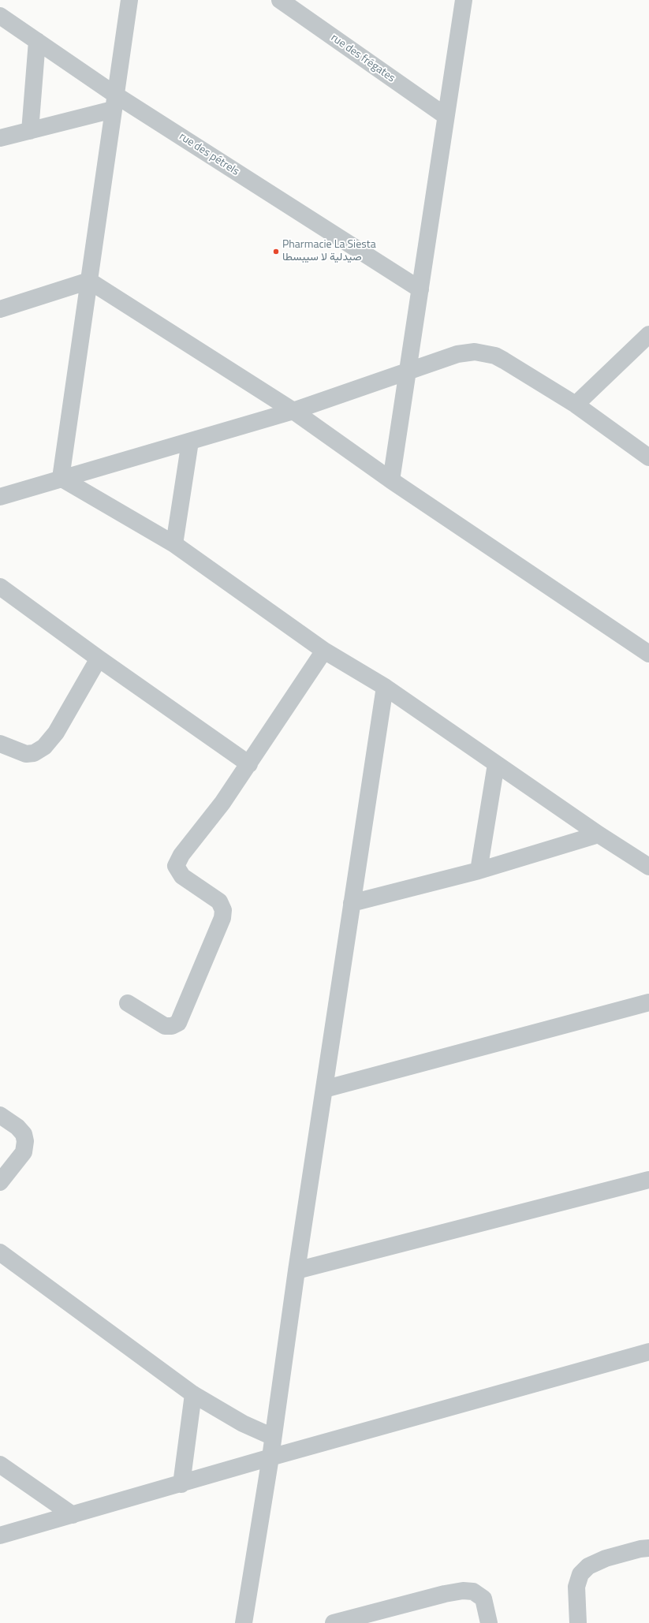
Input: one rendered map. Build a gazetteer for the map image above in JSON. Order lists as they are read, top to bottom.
{
  "streets": {
    "street": ["rue des frégates", "rue des pétrels"]
  },
  "places": ["Pharmacie La Siesta صيدلية لا سيبسطا"]
}
